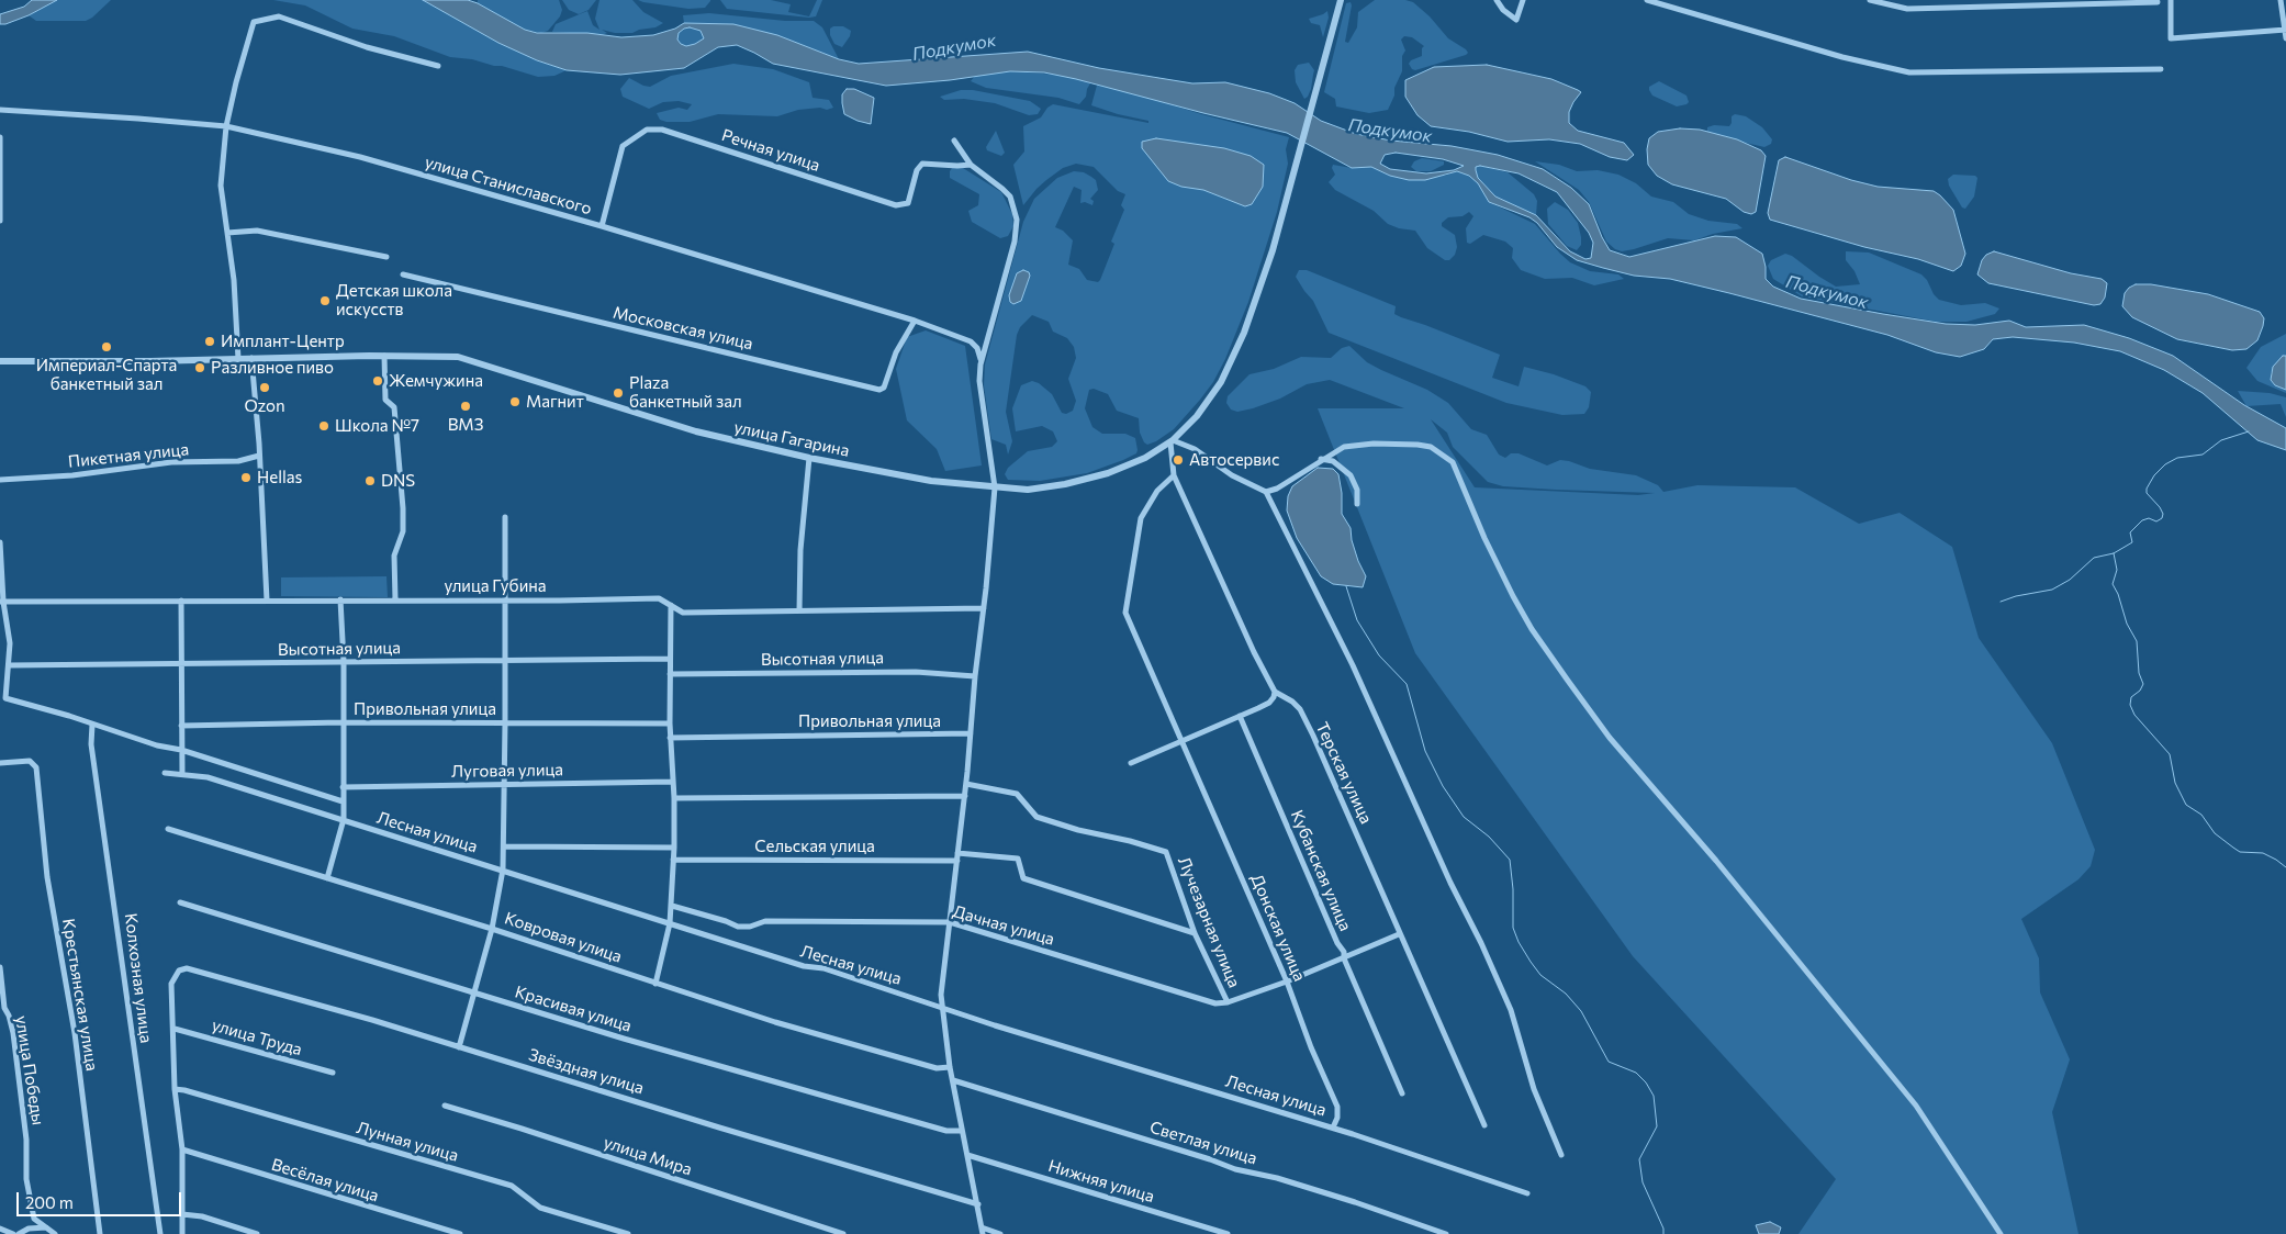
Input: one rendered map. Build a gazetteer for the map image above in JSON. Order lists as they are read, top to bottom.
{
  "streets": {
    "street": [
      "Речная улица",
      "улица Станиславского",
      "Московская улица",
      "улица Гагарина",
      "Пикетная улица",
      "улица Губина",
      "Высотная улица",
      "Привольная улица",
      "Луговая улица",
      "Терская улица",
      "Лесная улица",
      "Сельская улица",
      "Кубанская улица",
      "Лучезарная улица",
      "Дачная улица",
      "Донская улица",
      "Ковровая улица",
      "Колхозная улица",
      "Крестьянская улица",
      "Красивая улица",
      "улица Труда",
      "улица Победы",
      "Звёздная улица",
      "Лунная улица",
      "Светлая улица",
      "улица Мира",
      "Весёлая улица",
      "Нижняя улица"
    ]
  },
  "crossings": [
    ["Речная улица", "улица Станиславского"],
    ["улица Станиславского", "Московская улица"],
    ["улица Гагарина", "Терская улица"],
    ["Лесная улица", "Донская улица"],
    ["Лучезарная улица", "Дачная улица"],
    ["улица Труда", "Звёздная улица"]
  ],
  "water": ["Подкумок"],
  "places": [
    "Детская школа искусств",
    "Имплант-Центр",
    "Империал-Спарта банкетный зал",
    "Разливное пиво",
    "Жемчужина",
    "Ozon",
    "Plaza банкетный зал",
    "Магнит",
    "ВМЗ",
    "Школа №7",
    "Автосервис",
    "Hellas",
    "DNS"
  ],
  "scale_bar": "200 m"
}
